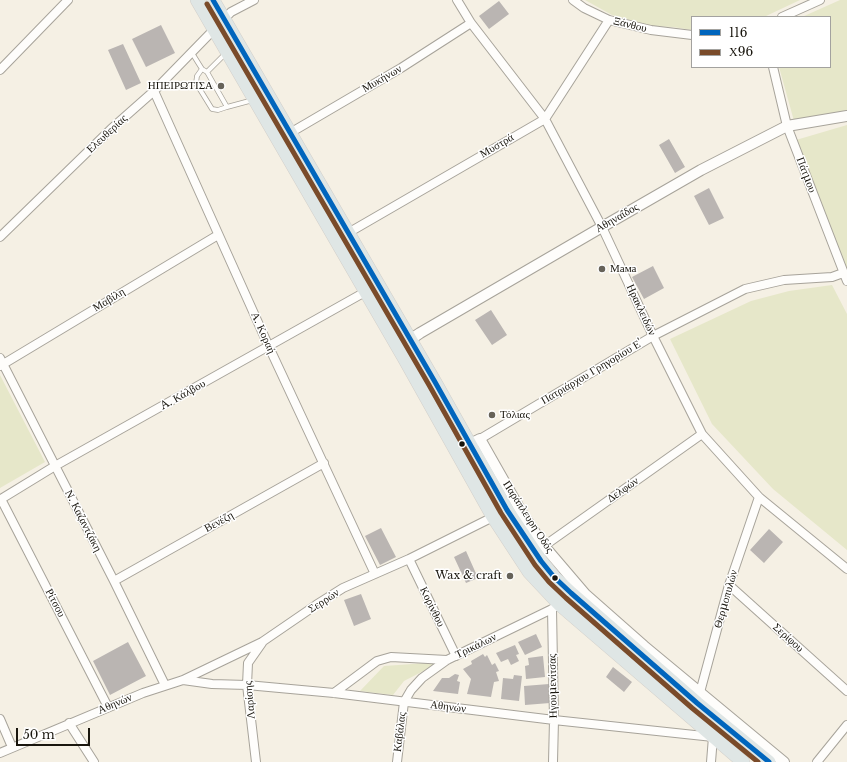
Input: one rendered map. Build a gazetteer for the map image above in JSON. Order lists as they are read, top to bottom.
{
  "streets": {
    "street": [
      "Ξάνθου",
      "Μυκήνων",
      "Ελευθερίας",
      "Μυστρά",
      "Πάτμου",
      "Αθηναΐδος",
      "Μαβίλη",
      "Ηρακλειδών",
      "Α. Κοραή",
      "Πατριάρχου Γρηγορίου Ε'",
      "A. Κάλβου",
      "Δελφών",
      "Παράπλευρη Οδός",
      "Ν. Καζαντζάκη",
      "Βενέζη",
      "Θερμοπυλών",
      "Σερρών",
      "Ρίτσου",
      "Κορίνθου",
      "Σερίφου",
      "Τρικάλων",
      "Ηγουμενίτσας",
      "Λαρίσης",
      "Αθηνών",
      "Καβάλας"
    ]
  },
  "crossings": [
    ["Ξάνθου", "Μυστρά"],
    ["Μυκήνων", "Ηρακλειδών"],
    ["Ελευθερίας", "Α. Κοραή"],
    ["Μυστρά", "Ηρακλειδών"],
    ["Πάτμου", "Αθηναΐδος"],
    ["Πάτμου", "Πατριάρχου Γρηγορίου Ε'"],
    ["Αθηναΐδος", "Ηρακλειδών"],
    ["Μαβίλη", "Α. Κοραή"],
    ["Μαβίλη", "Ν. Καζαντζάκη"],
    ["Ηρακλειδών", "Πατριάρχου Γρηγορίου Ε'"],
    ["Ηρακλειδών", "Δελφών"],
    ["Ηρακλειδών", "Θερμοπυλών"],
    ["Α. Κοραή", "A. Κάλβου"],
    ["Α. Κοραή", "Βενέζη"],
    ["Α. Κοραή", "Σερρών"],
    ["Πατριάρχου Γρηγορίου Ε'", "Παράπλευρη Οδός"],
    ["A. Κάλβου", "Ν. Καζαντζάκη"],
    ["A. Κάλβου", "Ρίτσου"],
    ["Δελφών", "Παράπλευρη Οδός"],
    ["Παράπλευρη Οδός", "Θερμοπυλών"],
    ["Ν. Καζαντζάκη", "Βενέζη"],
    ["Ν. Καζαντζάκη", "Σερρών"],
    ["Θερμοπυλών", "Σερίφου"],
    ["Σερρών", "Κορίνθου"],
    ["Σερρών", "Λαρίσης"],
    ["Σερρών", "Αθηνών"],
    ["Ρίτσου", "Αθηνών"],
    ["Κορίνθου", "Τρικάλων"],
    ["Τρικάλων", "Ηγουμενίτσας"],
    ["Τρικάλων", "Αθηνών"],
    ["Τρικάλων", "Καβάλας"],
    ["Ηγουμενίτσας", "Αθηνών"],
    ["Λαρίσης", "Αθηνών"],
    ["Αθηνών", "Καβάλας"]
  ],
  "places": [
    "ΗΠΕΙΡΩΤΙΣΑ",
    "Мама",
    "Τόλιας",
    "Wax & craft"
  ],
  "lines": ["transit line 116", "transit line Χ96"],
  "legend": ["116", "Χ96"],
  "scale_bar": "50 m"
}
